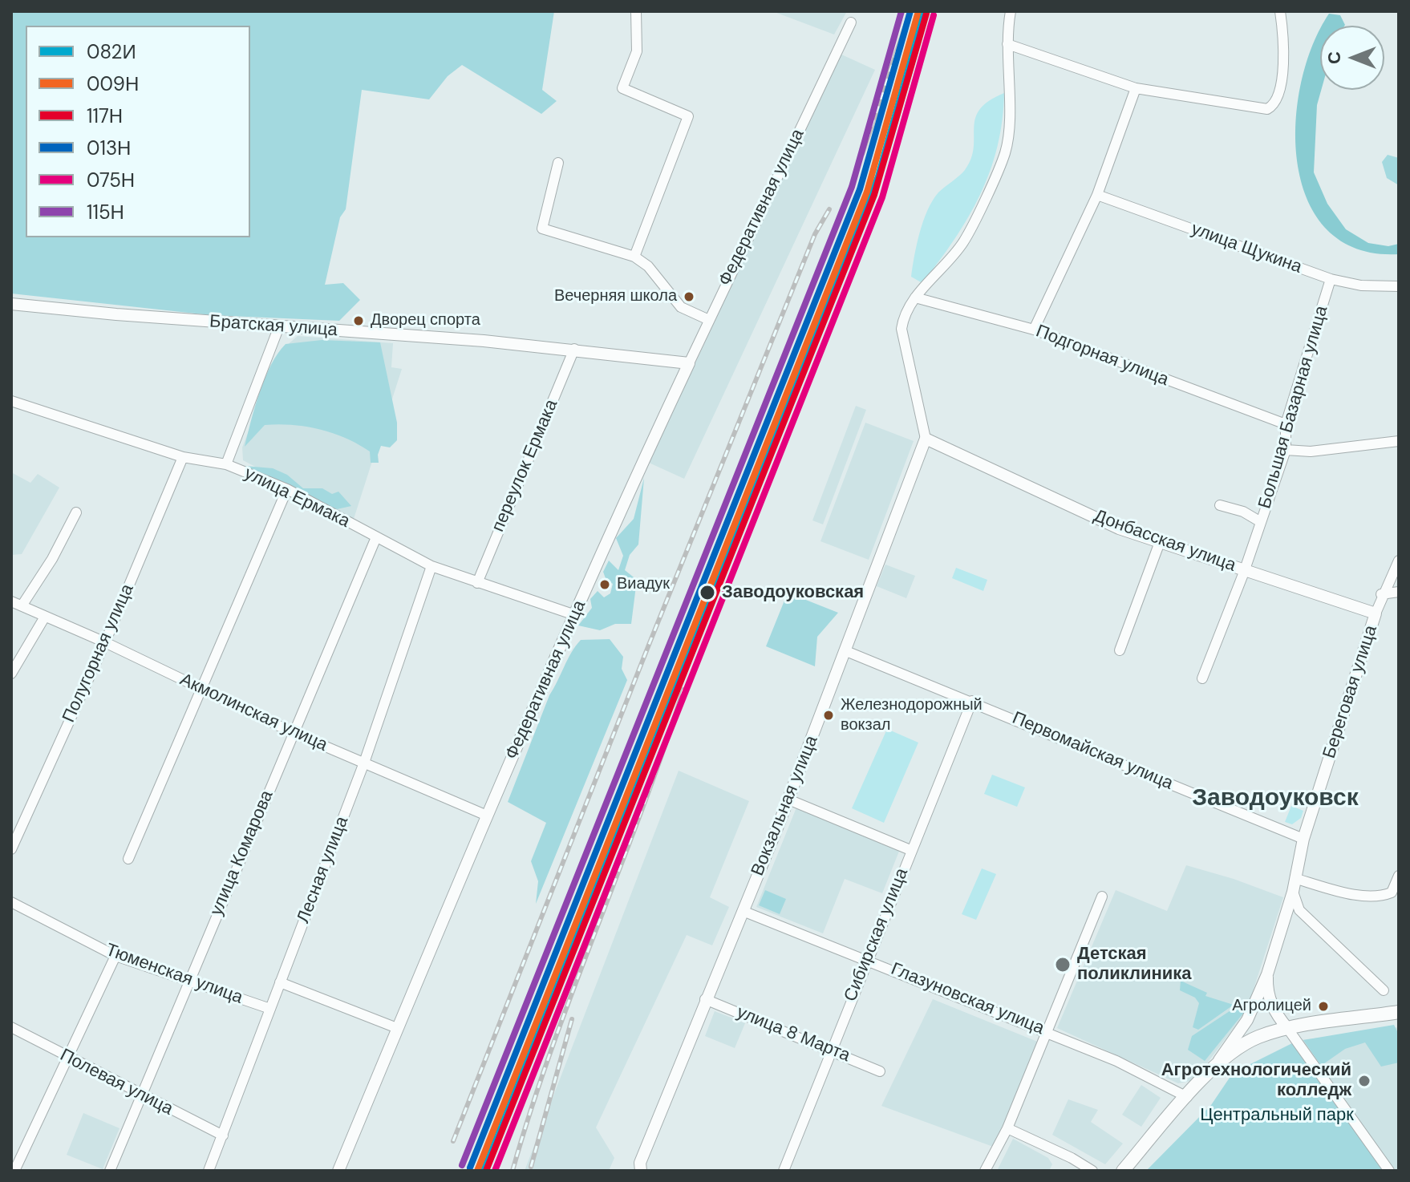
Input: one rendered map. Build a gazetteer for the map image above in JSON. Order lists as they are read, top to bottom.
{
  "streets": {
    "street": [
      "Федеративная улица",
      "улица Щукина",
      "Братская улица",
      "Подгорная улица",
      "Большая Базарная улица",
      "переулок Ермака",
      "улица Ермака",
      "Донбасская улица",
      "Полугорная улица",
      "Береговая улица",
      "Акмолинская улица",
      "Первомайская улица",
      "Вокзальная улица",
      "улица Комарова",
      "Лесная улица",
      "Сибирская улица",
      "Тюменская улица",
      "Глазуновская улица",
      "улица 8 Марта",
      "Полевая улица"
    ]
  },
  "crossings": [
    ["Федеративная улица", "Братская улица"],
    ["Федеративная улица", "улица Ермака"],
    ["Федеративная улица", "Акмолинская улица"],
    ["улица Щукина", "Большая Базарная улица"],
    ["Братская улица", "переулок Ермака"],
    ["Подгорная улица", "Большая Базарная улица"],
    ["Большая Базарная улица", "Донбасская улица"],
    ["переулок Ермака", "улица Ермака"],
    ["улица Ермака", "Полугорная улица"],
    ["улица Ермака", "улица Комарова"],
    ["улица Ермака", "Лесная улица"],
    ["Донбасская улица", "Береговая улица"],
    ["Донбасская улица", "Вокзальная улица"],
    ["Полугорная улица", "Акмолинская улица"],
    ["Береговая улица", "Первомайская улица"],
    ["Акмолинская улица", "улица Комарова"],
    ["Акмолинская улица", "Лесная улица"],
    ["Первомайская улица", "Вокзальная улица"],
    ["Первомайская улица", "Сибирская улица"],
    ["Вокзальная улица", "Глазуновская улица"],
    ["Вокзальная улица", "улица 8 Марта"],
    ["улица Комарова", "Тюменская улица"],
    ["улица Комарова", "Полевая улица"],
    ["Лесная улица", "Тюменская улица"],
    ["Лесная улица", "Полевая улица"],
    ["Сибирская улица", "Глазуновская улица"],
    ["Сибирская улица", "улица 8 Марта"]
  ],
  "districts": ["Заводоуковск"],
  "parks": ["Центральный парк"],
  "places": [
    "Вечерняя школа",
    "Дворец спорта",
    "Виадук",
    "Заводоуковская",
    "Железнодорожный вокзал",
    "Детская поликлиника",
    "Агролицей",
    "Агротехнологический колледж"
  ],
  "lines": [
    "transit line 082И",
    "transit line 009Н",
    "transit line 013Н",
    "transit line 115Н",
    "transit line 117Н",
    "transit line 075Н"
  ],
  "legend": [
    "082И",
    "009Н",
    "117Н",
    "013Н",
    "075Н",
    "115Н"
  ],
  "north": "left"
}
